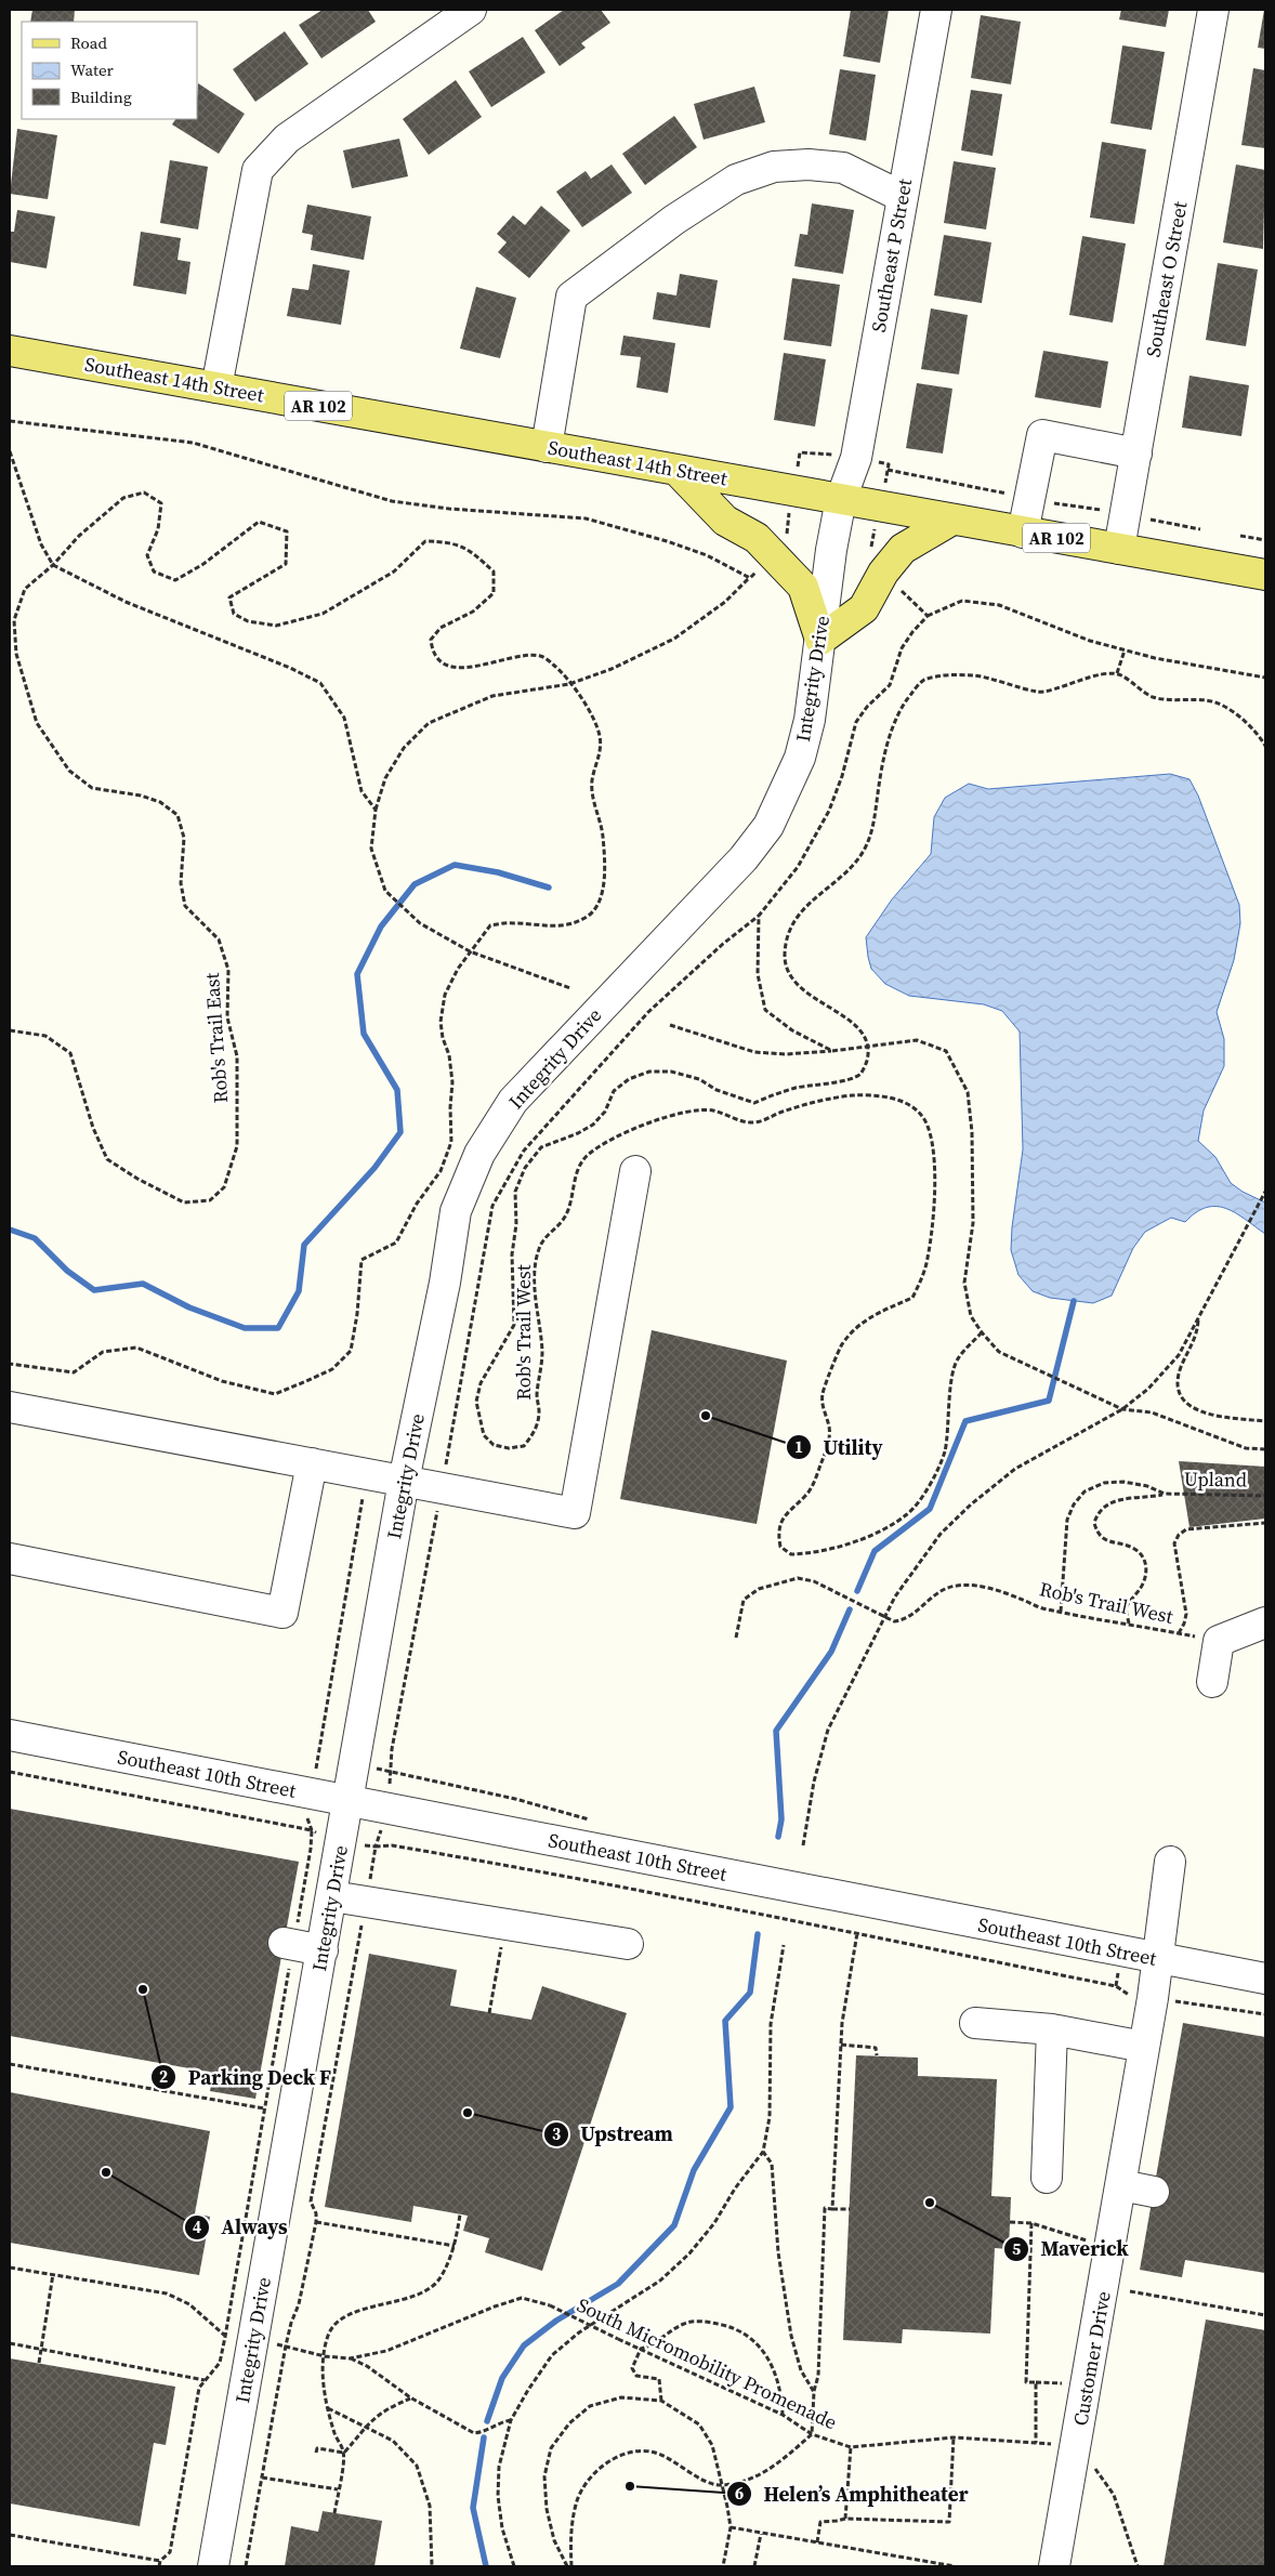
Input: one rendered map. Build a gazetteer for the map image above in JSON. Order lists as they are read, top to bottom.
{
  "streets": {
    "main road": ["Southeast 14th Street", "AR 102"],
    "street": [
      "Southeast P Street",
      "Southeast O Street",
      "Integrity Drive",
      "Southeast 10th Street",
      "Customer Drive"
    ],
    "path": [
      "Rob's Trail East",
      "Rob's Trail West",
      "Upland",
      "South Micromobility Promenade"
    ]
  },
  "crossings": [
    ["Southeast P Street", "Southeast 14th Street"],
    ["Southeast P Street", "Integrity Drive"],
    ["Southeast O Street", "Southeast 14th Street"],
    ["Southeast 14th Street", "Integrity Drive"],
    ["Integrity Drive", "Southeast 10th Street"],
    ["Rob's Trail West", "Upland"],
    ["Southeast 10th Street", "Customer Drive"],
    ["Customer Drive", "South Micromobility Promenade"]
  ],
  "places": [
    "Utility",
    "Parking Deck F",
    "Upstream",
    "Always",
    "Maverick",
    "Helen’s Amphitheater"
  ],
  "legend": ["Road", "Water", "Building"]
}
